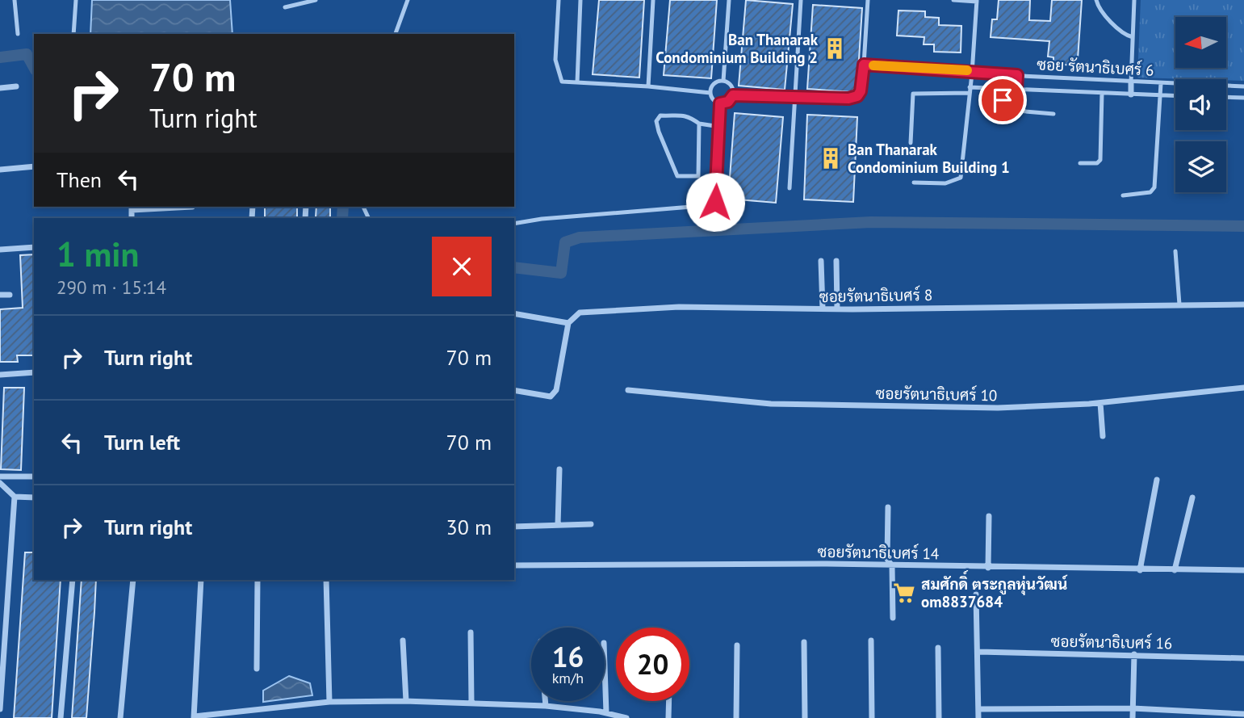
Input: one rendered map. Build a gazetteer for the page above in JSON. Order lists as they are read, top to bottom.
{
  "streets": {
    "street": [
      "ซอยรัตนาธิเบศร์ 8",
      "ซอยรัตนาธิเบศร์ 10",
      "ซอยรัตนาธิเบศร์ 14",
      "ซอยรัตนาธิเบศร์ 16"
    ],
    "lane": ["ซอย รัตนาธิเบศร์ 6"]
  },
  "places": {
    "building": ["Ban Thanarak Condominium Building 2", "Ban Thanarak Condominium Building 1"],
    "supermarket": ["สมศักดิ์ ตระกูลหุ่นวัฒน์ om8837684"]
  },
  "north": "left",
  "page": {
    "turn": ["70 m", "Turn right"],
    "then": "Then",
    "heading": ["1 min", "290 m · 15:14"],
    "list": [
      {
        "name": "Turn right",
        "value": "70 m"
      },
      {
        "name": "Turn left",
        "value": "70 m"
      },
      {
        "name": "Turn right",
        "value": "30 m"
      }
    ],
    "speed": "16 km/h",
    "limit": "20"
  }
}
